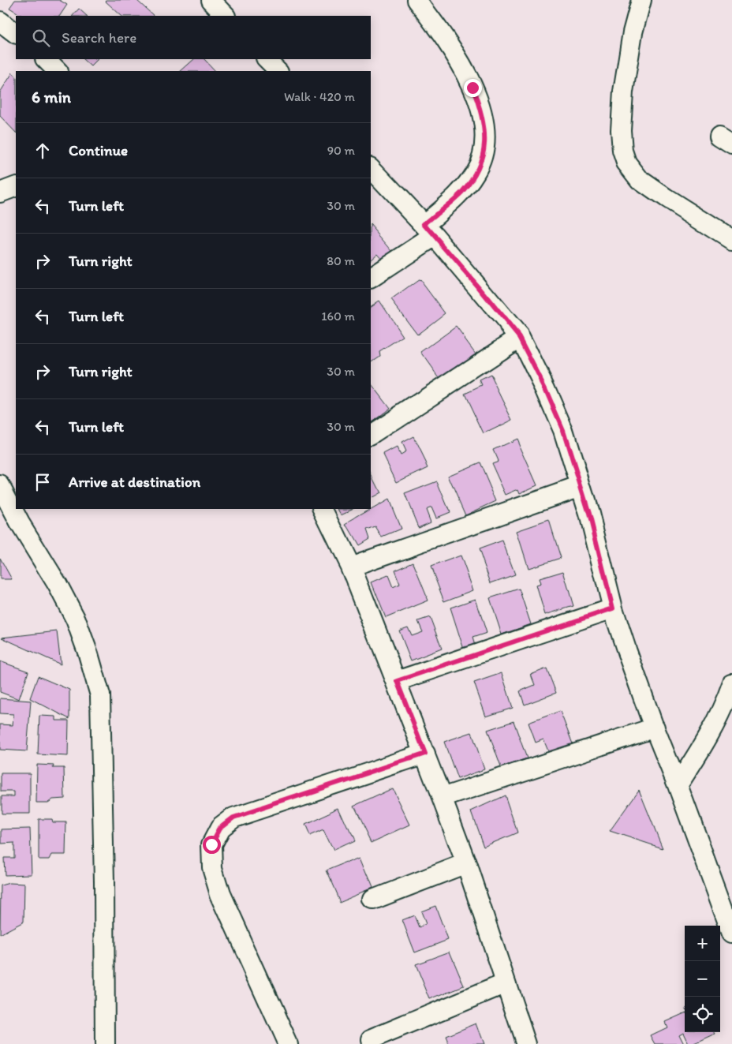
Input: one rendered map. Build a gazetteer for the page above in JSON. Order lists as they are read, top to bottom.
{
  "page": {
    "search": "Search here",
    "heading": ["6 min", "Walk · 420 m"],
    "list": [
      ["Continue", "90 m"],
      ["Turn left", "30 m"],
      ["Turn right", "80 m"],
      ["Turn left", "160 m"],
      ["Turn right", "30 m"],
      ["Turn left", "30 m"],
      "Arrive at destination"
    ],
    "map_buttons": ["+", "−"]
  }
}
